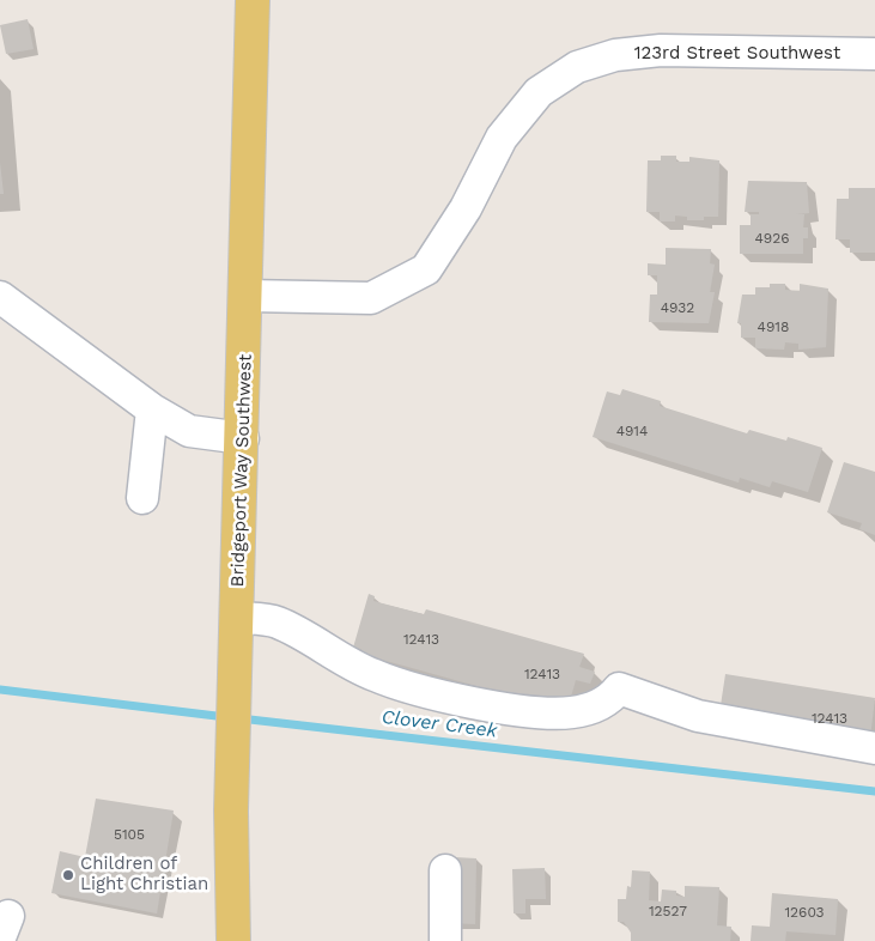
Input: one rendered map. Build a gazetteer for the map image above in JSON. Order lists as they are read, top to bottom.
{
  "streets": {
    "main road": ["Bridgeport Way Southwest"],
    "street": ["123rd Street Southwest"]
  },
  "crossings": [
    ["123rd Street Southwest", "Bridgeport Way Southwest"]
  ],
  "water": ["Clover Creek"],
  "places": ["Children of Light Christian"],
  "house_numbers": [
    "4926",
    "4932",
    "4918",
    "4914",
    "12413",
    "12413",
    "12413",
    "5105",
    "12527",
    "12603"
  ]
}
